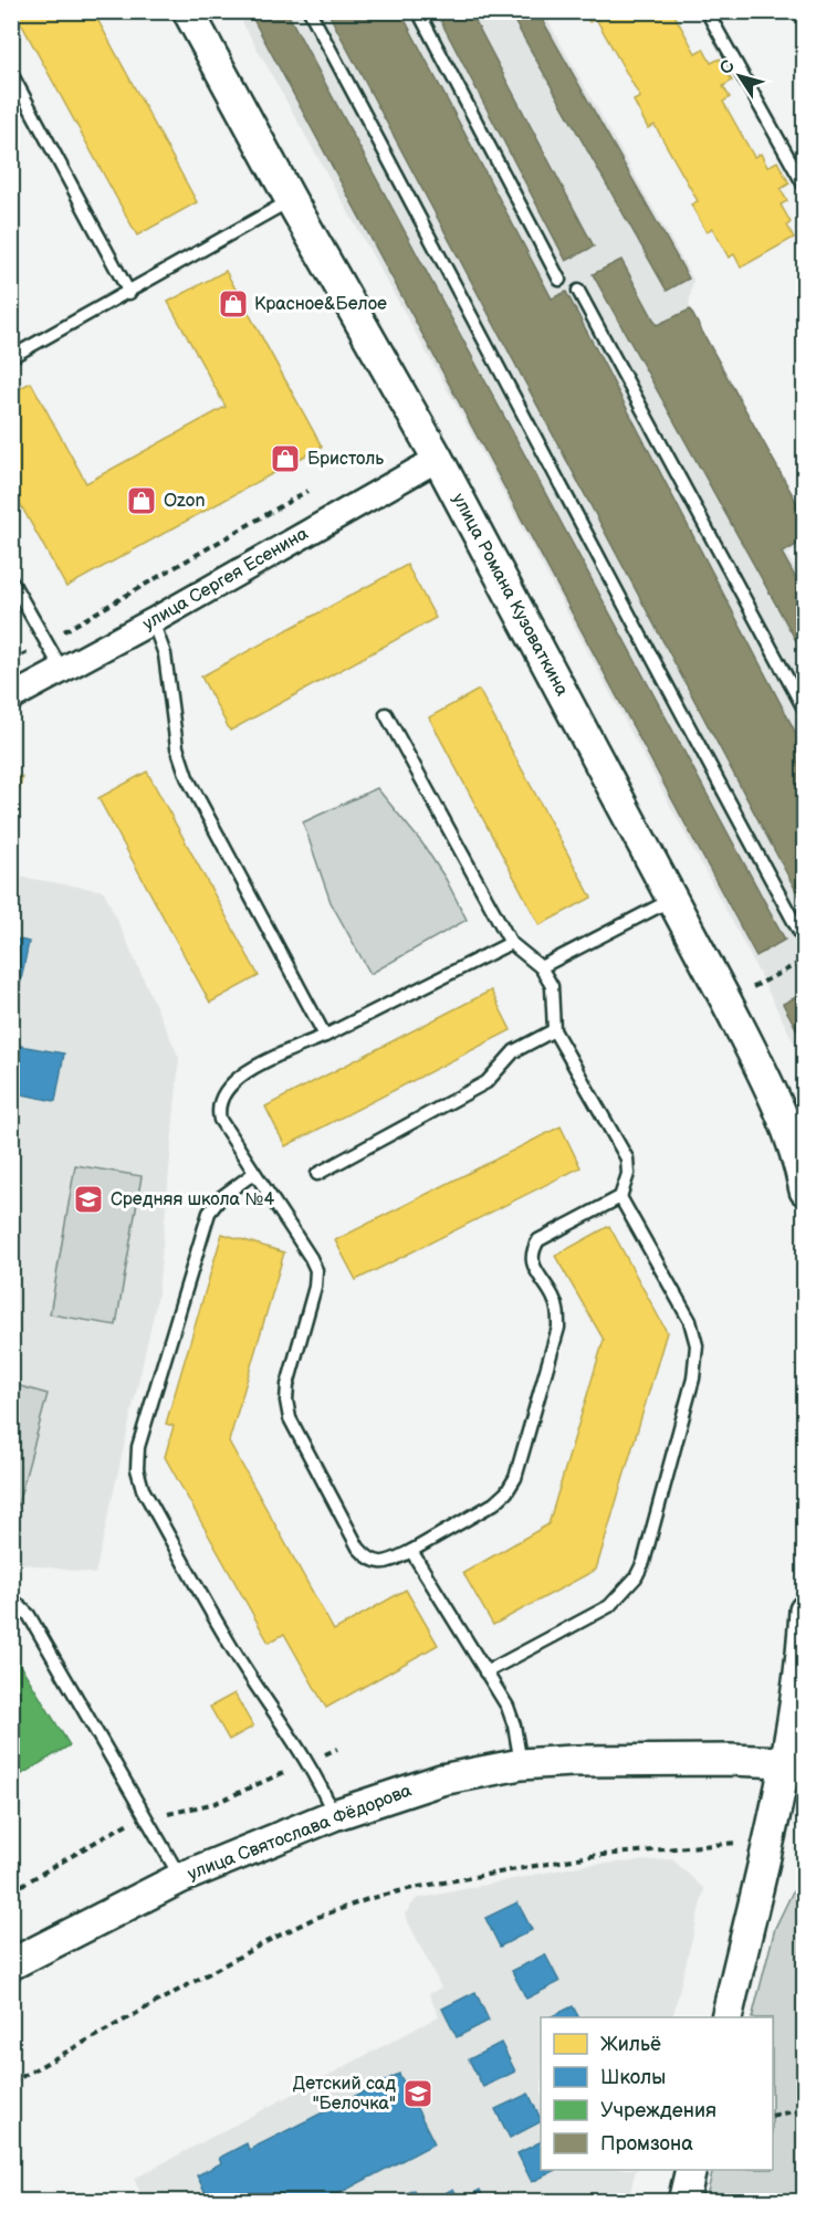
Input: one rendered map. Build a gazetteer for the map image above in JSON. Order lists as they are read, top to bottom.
{
  "streets": {
    "street": ["улица Сергея Есенина", "улица Романа Кузоваткина", "улица Святослава Фёдорова"]
  },
  "crossings": [
    ["улица Сергея Есенина", "улица Романа Кузоваткина"]
  ],
  "places": {
    "shop": ["Красное&Белое", "Бристоль", "Ozon"],
    "school or university": ["Средняя школа №4", "Детский сад \"Белочка\""]
  },
  "legend": [
    "Жильё",
    "Школы",
    "Учреждения",
    "Промзона"
  ],
  "north": "top left"
}
